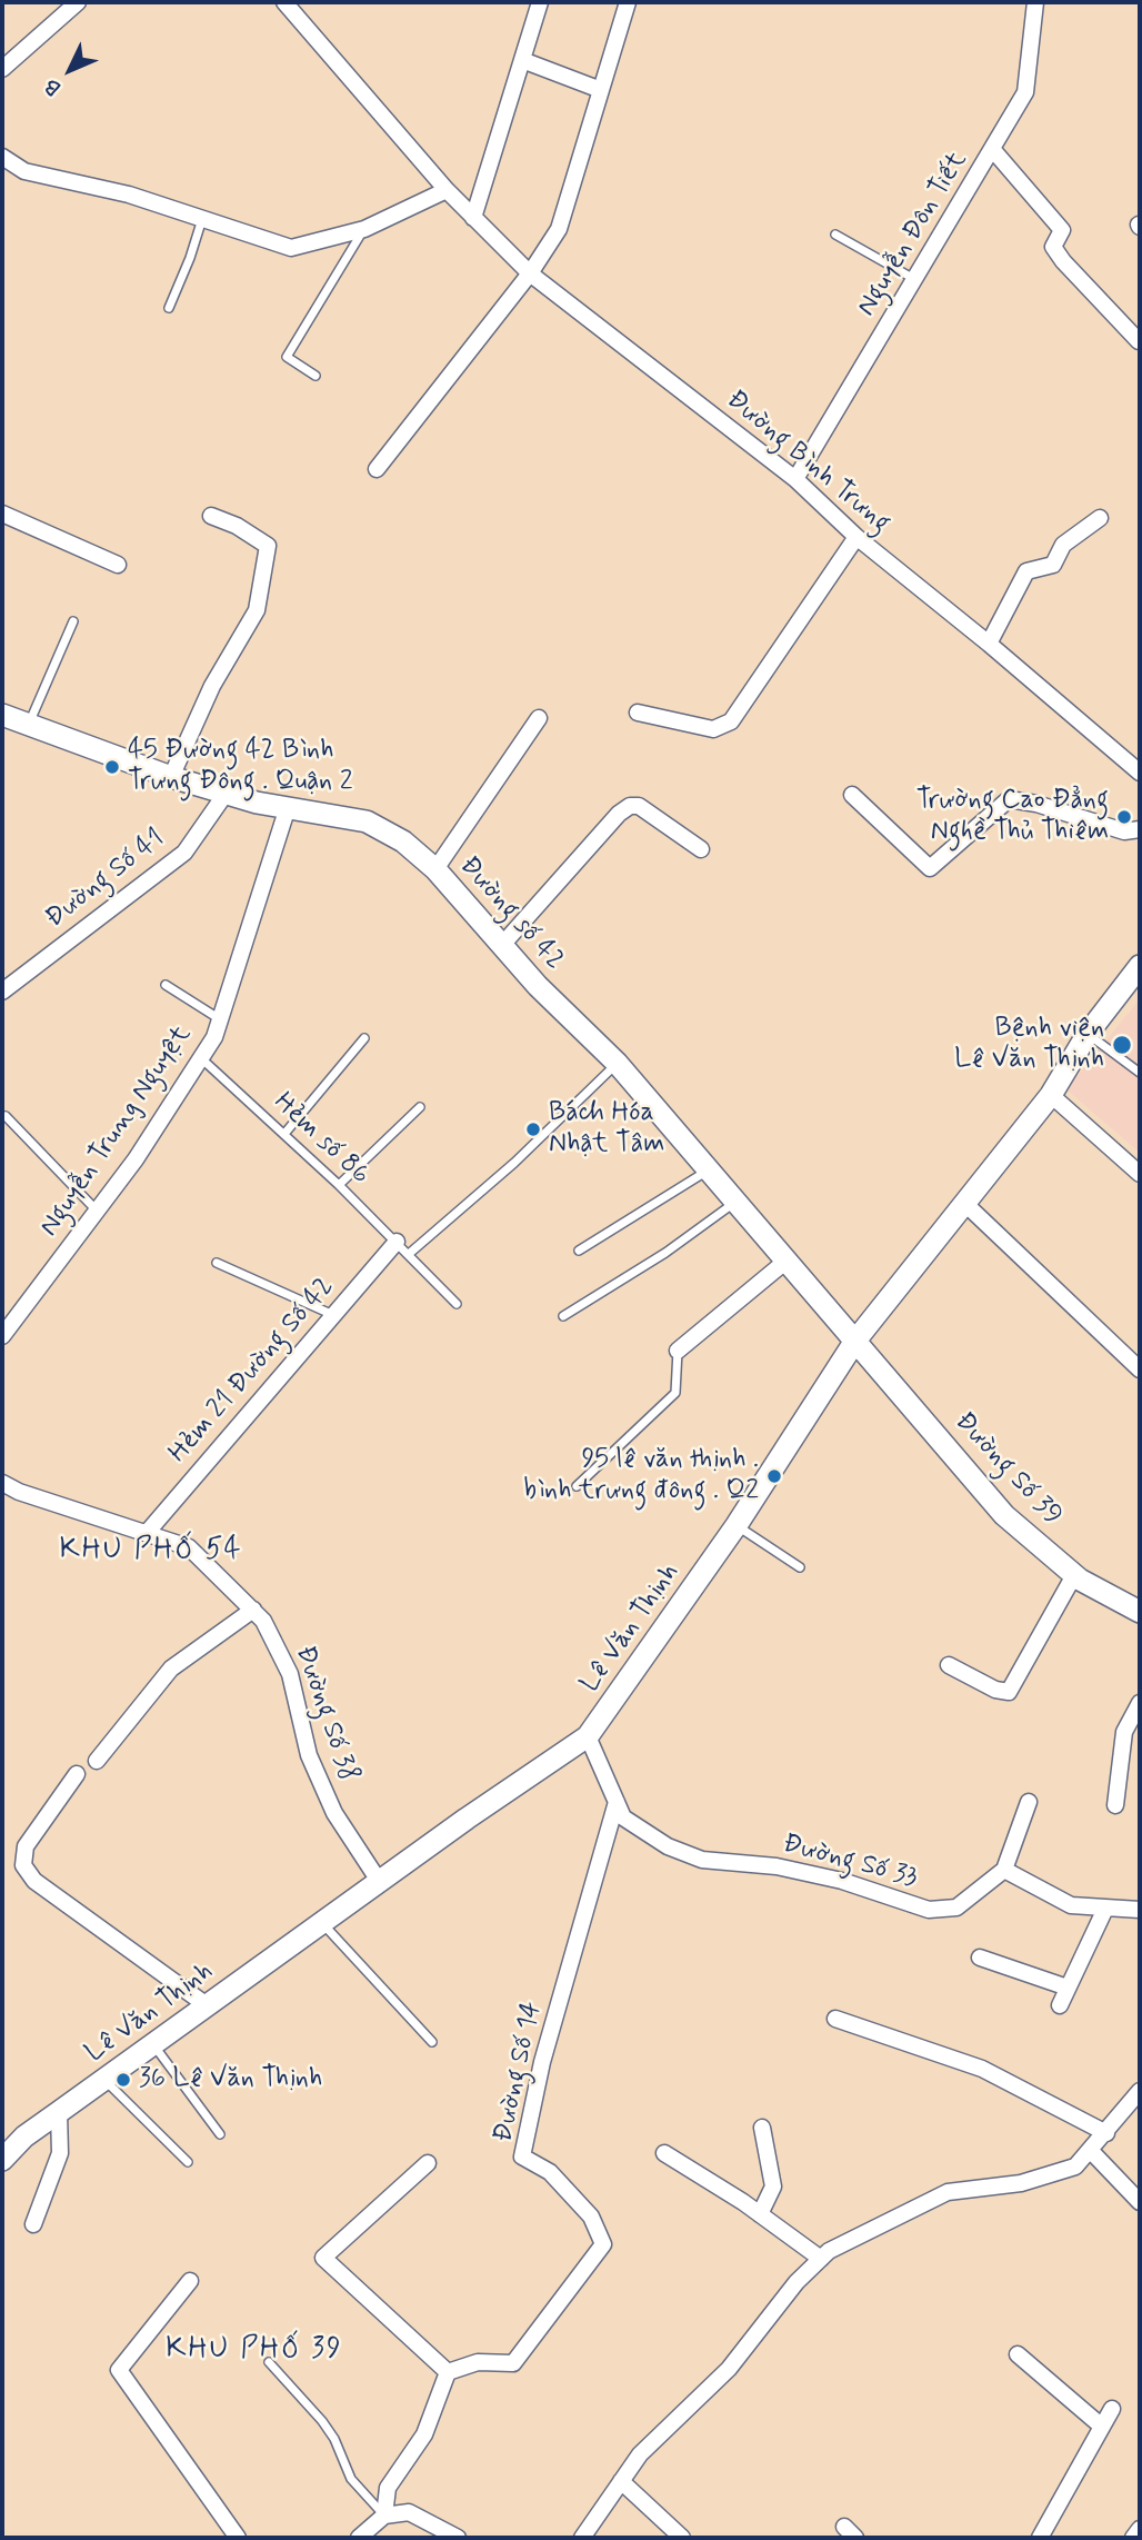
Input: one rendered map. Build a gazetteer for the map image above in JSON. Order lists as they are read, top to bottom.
{
  "streets": {
    "street": [
      "Nguyễn Đôn Tiết",
      "Đường Bình Trưng",
      "Đường Số 41",
      "Đường số 42",
      "Nguyễn Trung Nguyệt",
      "Hẻm 21 Đường Số 42",
      "Đường Số 39",
      "Lê Văn Thịnh",
      "Đường Số 38",
      "Đường Số 33",
      "Đường Số 14"
    ],
    "lane": ["Hẻm số 86"]
  },
  "crossings": [
    ["Nguyễn Đôn Tiết", "Đường Bình Trưng"],
    ["Đường Số 41", "Đường số 42"],
    ["Đường số 42", "Nguyễn Trung Nguyệt"],
    ["Đường số 42", "Đường Số 39"],
    ["Đường số 42", "Lê Văn Thịnh"],
    ["Nguyễn Trung Nguyệt", "Hẻm số 86"],
    ["Hẻm số 86", "Hẻm 21 Đường Số 42"],
    ["Hẻm 21 Đường Số 42", "Đường Số 38"],
    ["Đường Số 39", "Lê Văn Thịnh"],
    ["Lê Văn Thịnh", "Đường Số 38"],
    ["Lê Văn Thịnh", "Đường Số 33"],
    ["Đường Số 33", "Đường Số 14"]
  ],
  "districts": ["KHU PHỐ 54", "KHU PHỐ 39"],
  "places": [
    "45 Đường 42 Bình Trưng Đông . Quận 2",
    "Trường Cao Đẳng Nghề Thủ Thiêm",
    "Bệnh viện Lê Văn Thịnh",
    "Bách Hóa Nhật Tâm",
    "95 lê văn thịnh . bình trưng đông . Q2",
    "36 Lê Văn Thịnh"
  ],
  "north": "bottom left"
}
